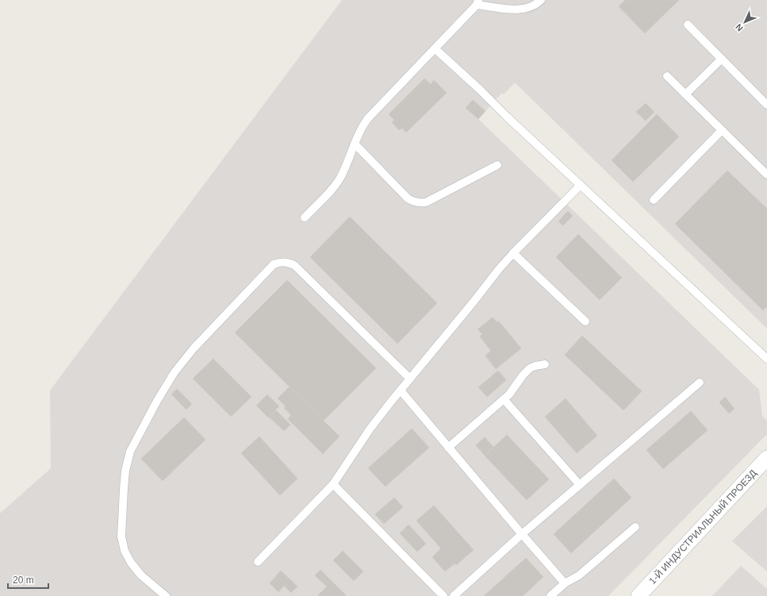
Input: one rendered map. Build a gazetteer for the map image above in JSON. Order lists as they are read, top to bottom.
{
  "streets": {
    "street": ["1-Й ИНДУСТРИАЛЬНЫЙ ПРОЕЗД"]
  },
  "scale_bar": "20 m",
  "north": "bottom left"
}
